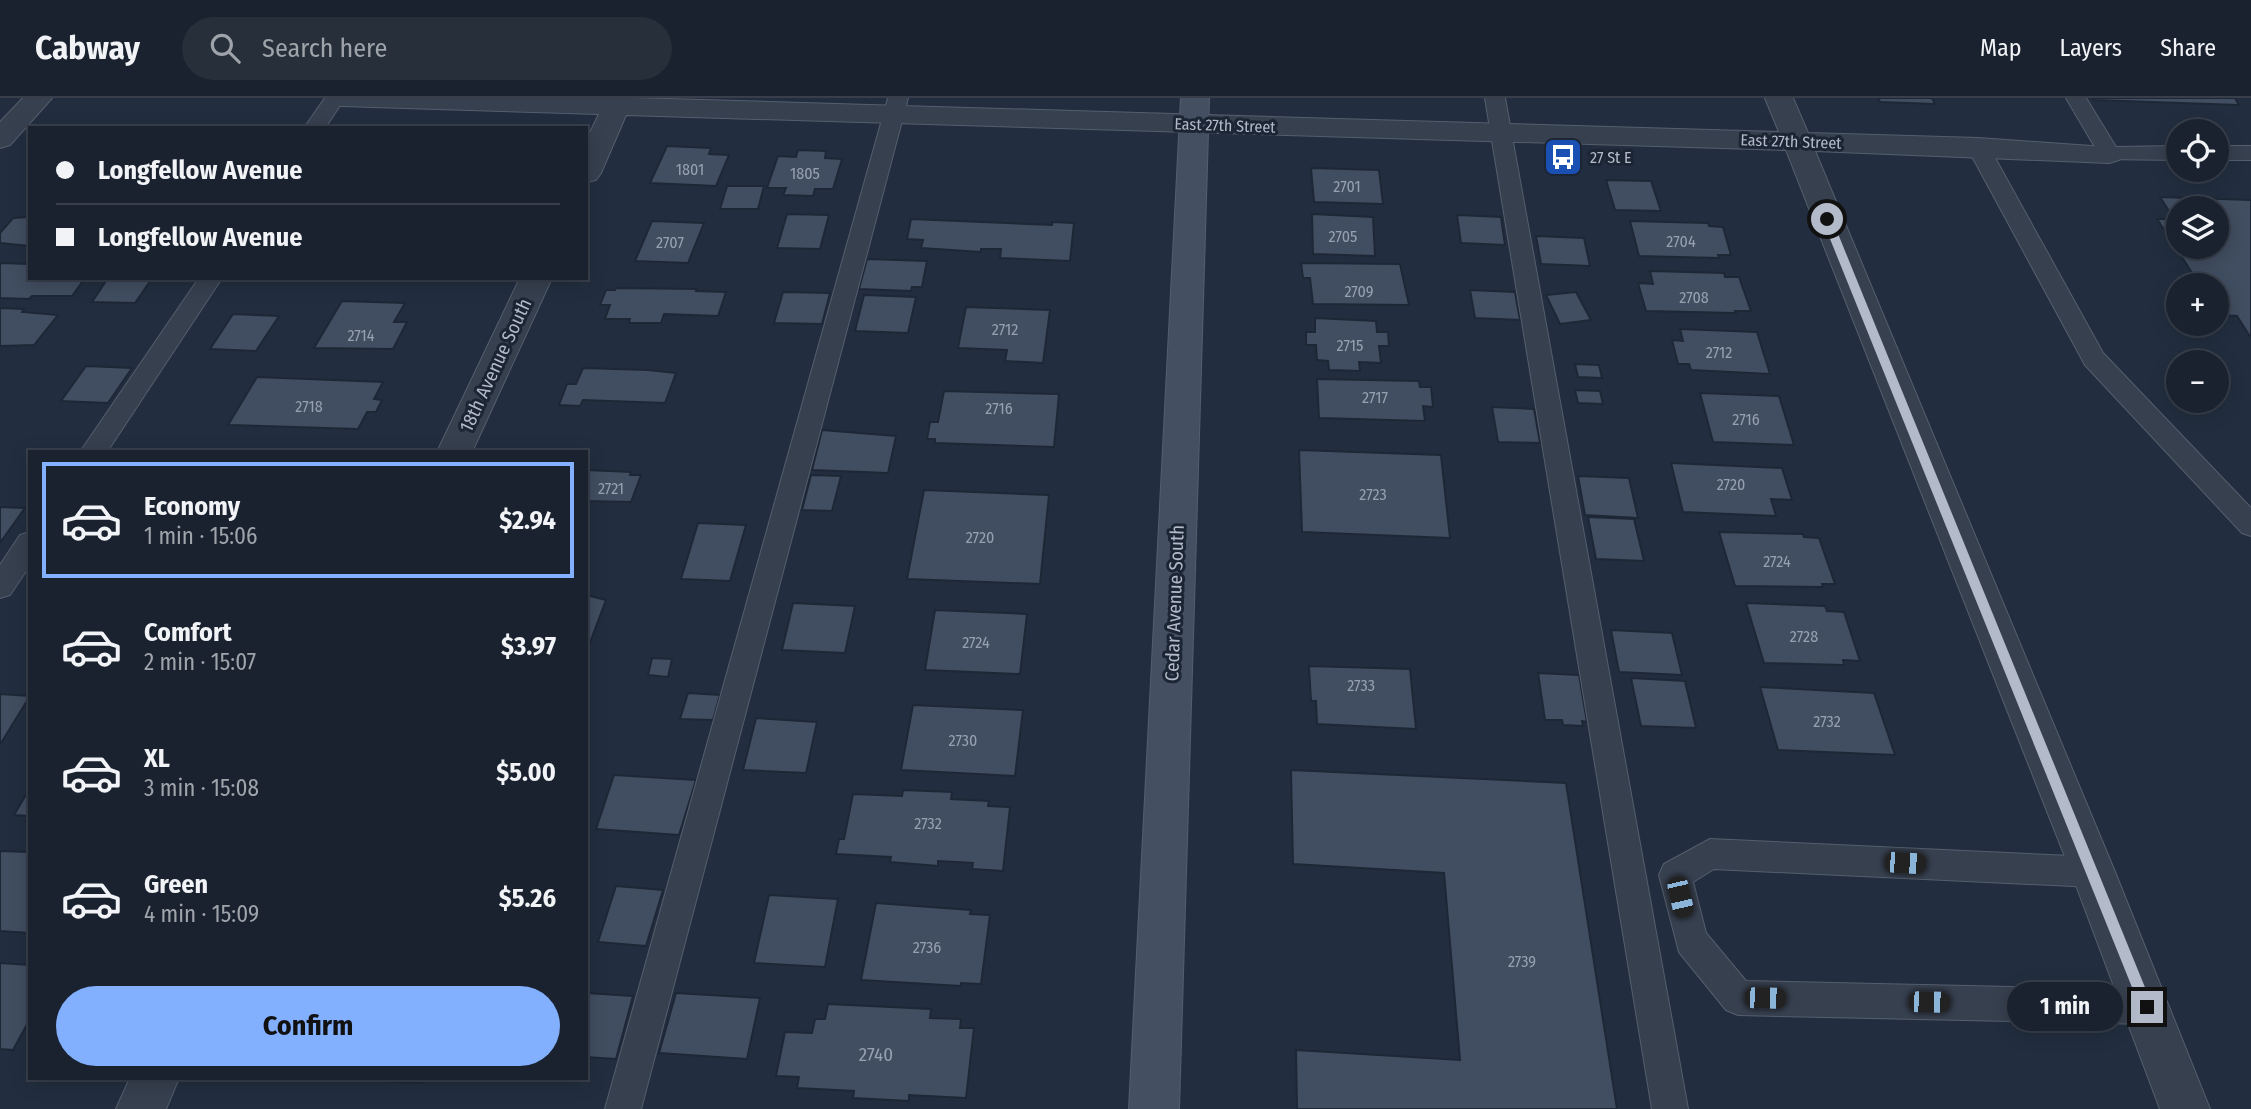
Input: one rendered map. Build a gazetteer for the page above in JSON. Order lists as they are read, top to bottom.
{
  "streets": {
    "main road": ["Cedar Avenue South"],
    "street": ["East 27th Street", "18th Avenue South"]
  },
  "crossings": [
    ["East 27th Street", "Cedar Avenue South"]
  ],
  "places": {
    "bus stop": ["27 St E"]
  },
  "house_numbers": [
    "1801",
    "1805",
    "2701",
    "2705",
    "2704",
    "2707",
    "2709",
    "2708",
    "2712",
    "2714",
    "2715",
    "2712",
    "2717",
    "2718",
    "2716",
    "2716",
    "2720",
    "2721",
    "2723",
    "2720",
    "2724",
    "2728",
    "2724",
    "2733",
    "2732",
    "2730",
    "2732",
    "2736",
    "2739",
    "2740"
  ],
  "page": {
    "header": "Cabway",
    "search": "Search here",
    "nav": ["Map", "Layers", "Share"],
    "map_buttons": ["+", "−"],
    "banner": ["Longfellow Avenue", "Longfellow Avenue"],
    "list": [
      {
        "name": "Economy",
        "note": "1 min · 15:06",
        "value": "$2.94"
      },
      {
        "name": "Comfort",
        "note": "2 min · 15:07",
        "value": "$3.97"
      },
      {
        "name": "XL",
        "note": "3 min · 15:08",
        "value": "$5.00"
      },
      {
        "name": "Green",
        "note": "4 min · 15:09",
        "value": "$5.26"
      }
    ],
    "buttons": "Confirm",
    "bubble": "1 min"
  }
}
